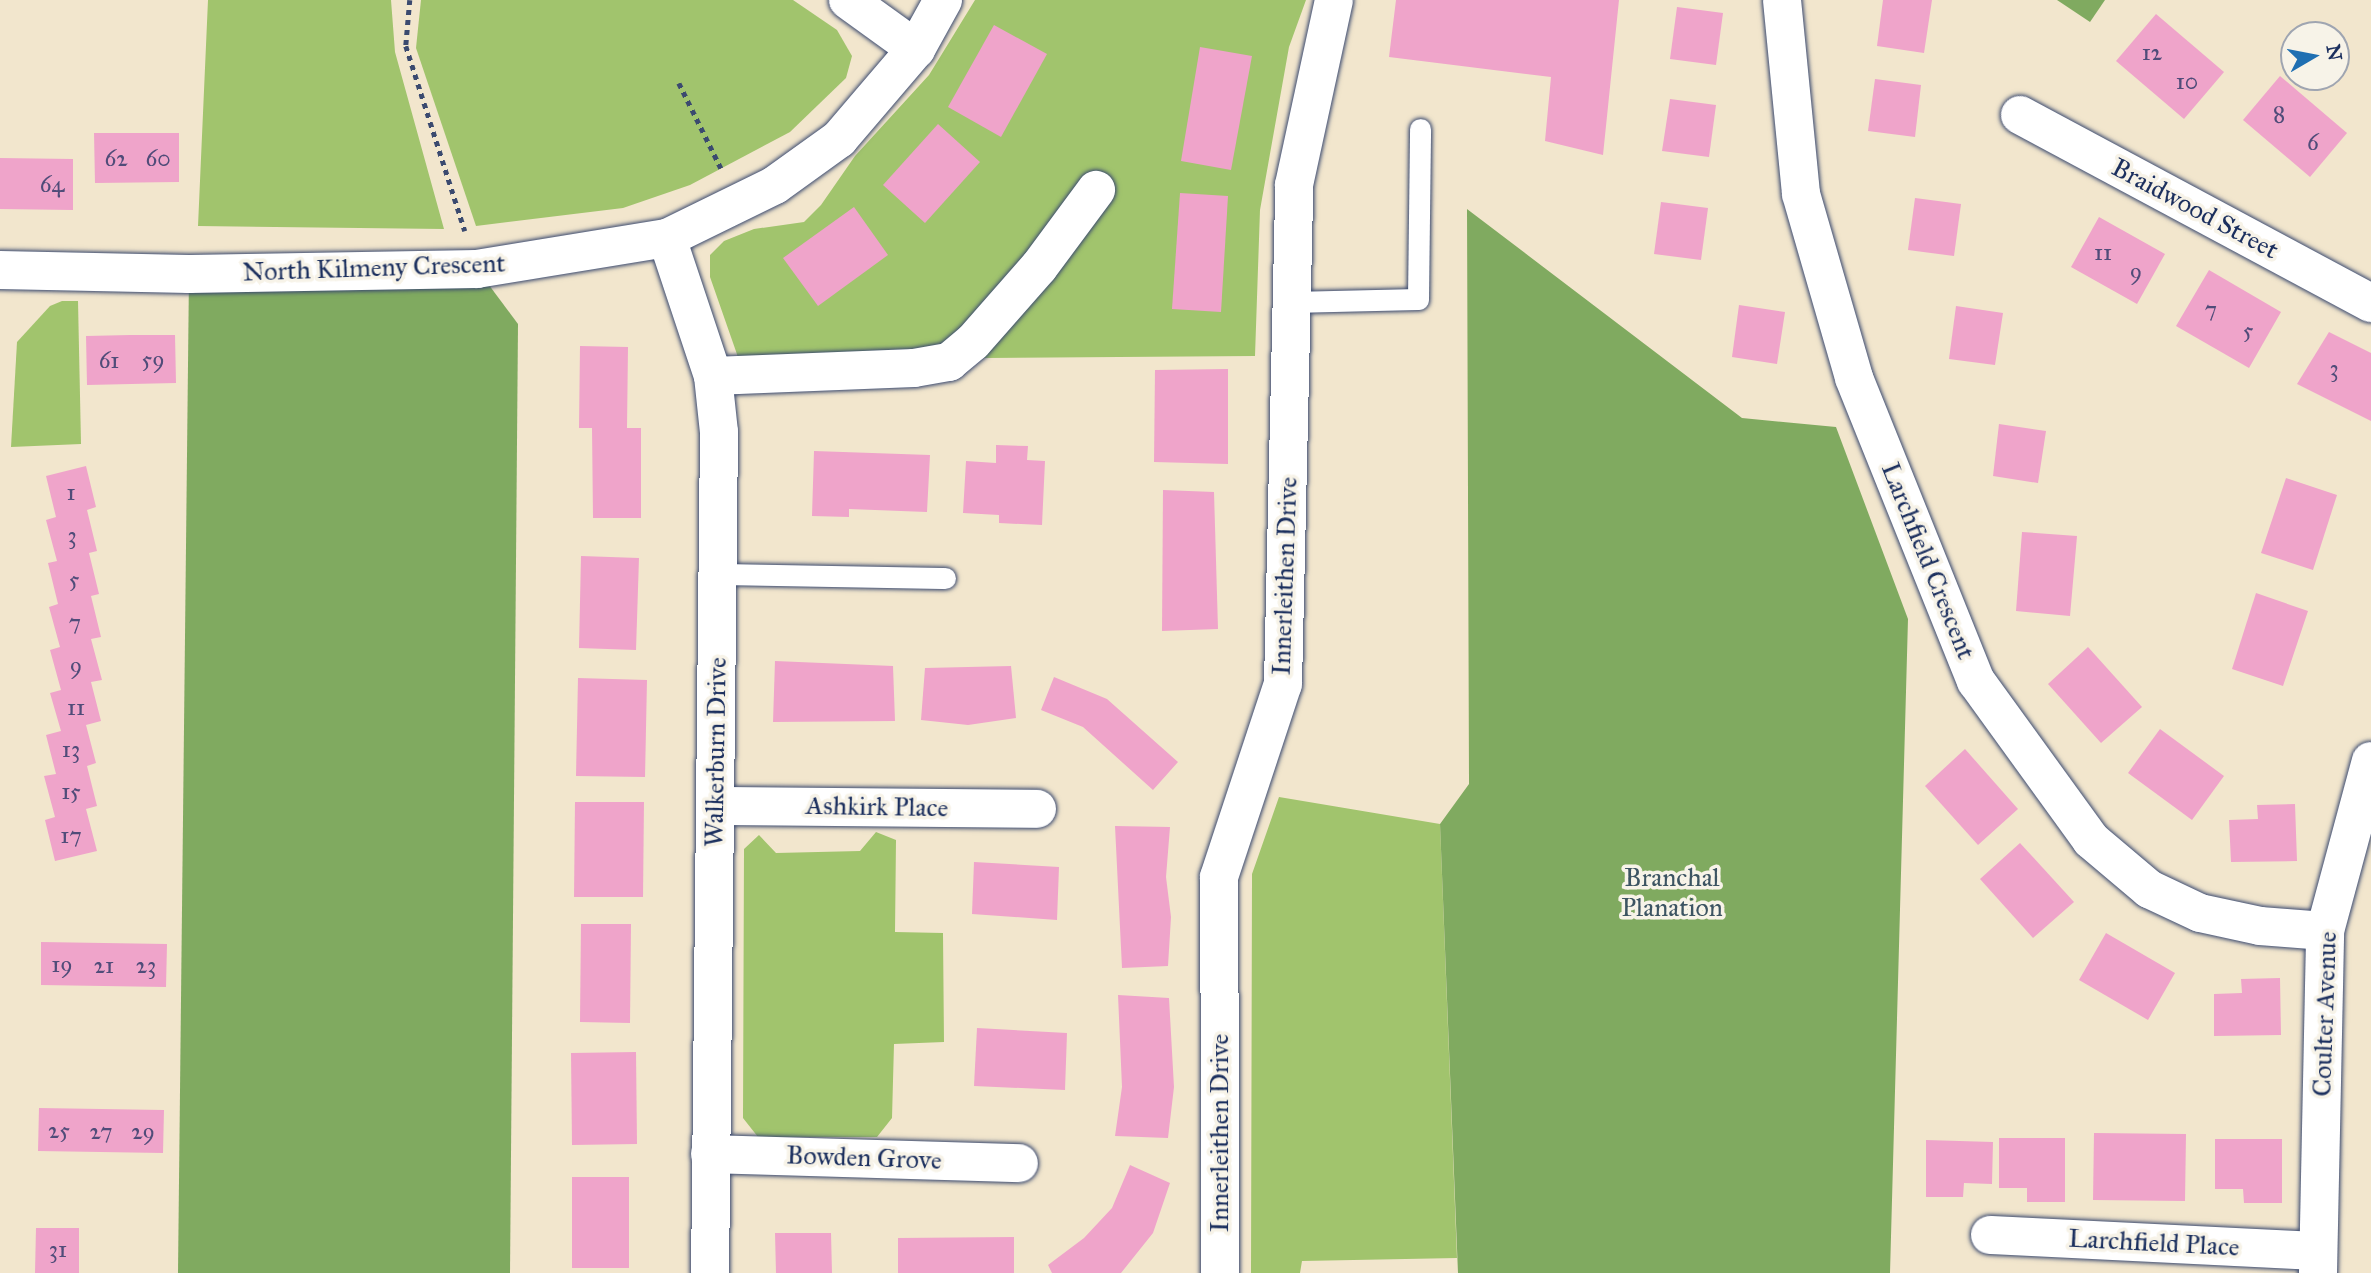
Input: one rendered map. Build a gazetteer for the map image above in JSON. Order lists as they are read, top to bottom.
{
  "streets": {
    "street": [
      "Braidwood Street",
      "North Kilmeny Crescent",
      "Larchfield Crescent",
      "Innerleithen Drive",
      "Walkerburn Drive",
      "Ashkirk Place",
      "Coulter Avenue",
      "Bowden Grove",
      "Larchfield Place"
    ]
  },
  "crossings": [
    ["North Kilmeny Crescent", "Walkerburn Drive"],
    ["Larchfield Crescent", "Coulter Avenue"],
    ["Walkerburn Drive", "Ashkirk Place"],
    ["Walkerburn Drive", "Bowden Grove"],
    ["Coulter Avenue", "Larchfield Place"]
  ],
  "parks": ["Branchal Planation"],
  "house_numbers": [
    "12",
    "10",
    "8",
    "6",
    "62",
    "60",
    "64",
    "11",
    "9",
    "7",
    "5",
    "59",
    "61",
    "3",
    "1",
    "3",
    "5",
    "7",
    "9",
    "11",
    "13",
    "15",
    "17",
    "19",
    "21",
    "23",
    "25",
    "27",
    "29",
    "31"
  ],
  "north": "right"
}
